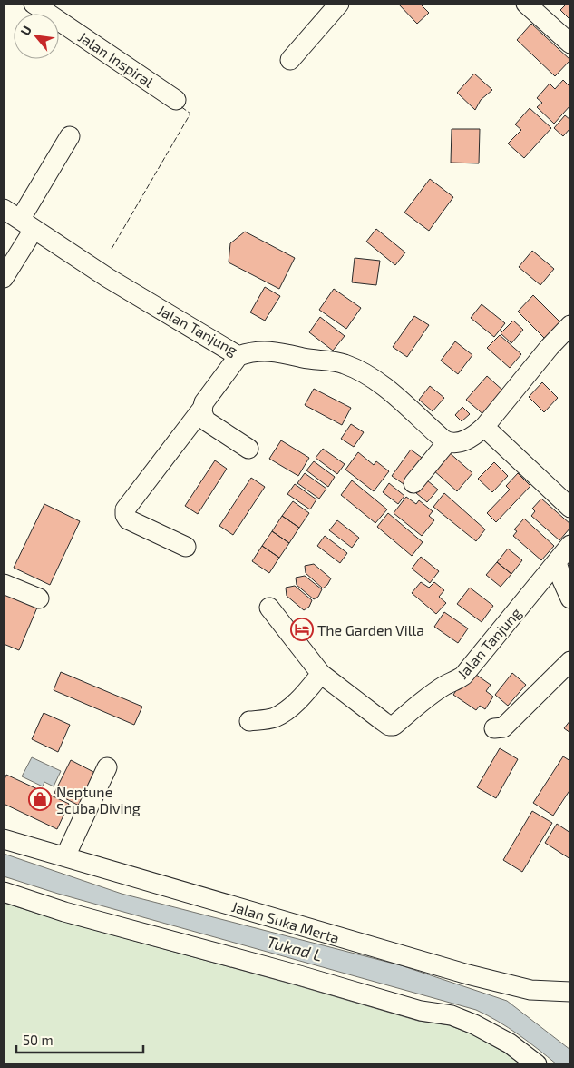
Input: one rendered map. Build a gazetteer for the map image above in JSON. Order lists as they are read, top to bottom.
{
  "streets": {
    "street": ["Jalan Inspiral", "Jalan Tanjung", "Jalan Suka Merta"]
  },
  "water": ["Tukad L"],
  "places": {
    "hotel": ["The Garden Villa"],
    "shop": ["Neptune Scuba Diving"]
  },
  "scale_bar": "50 m",
  "north": "top left"
}
